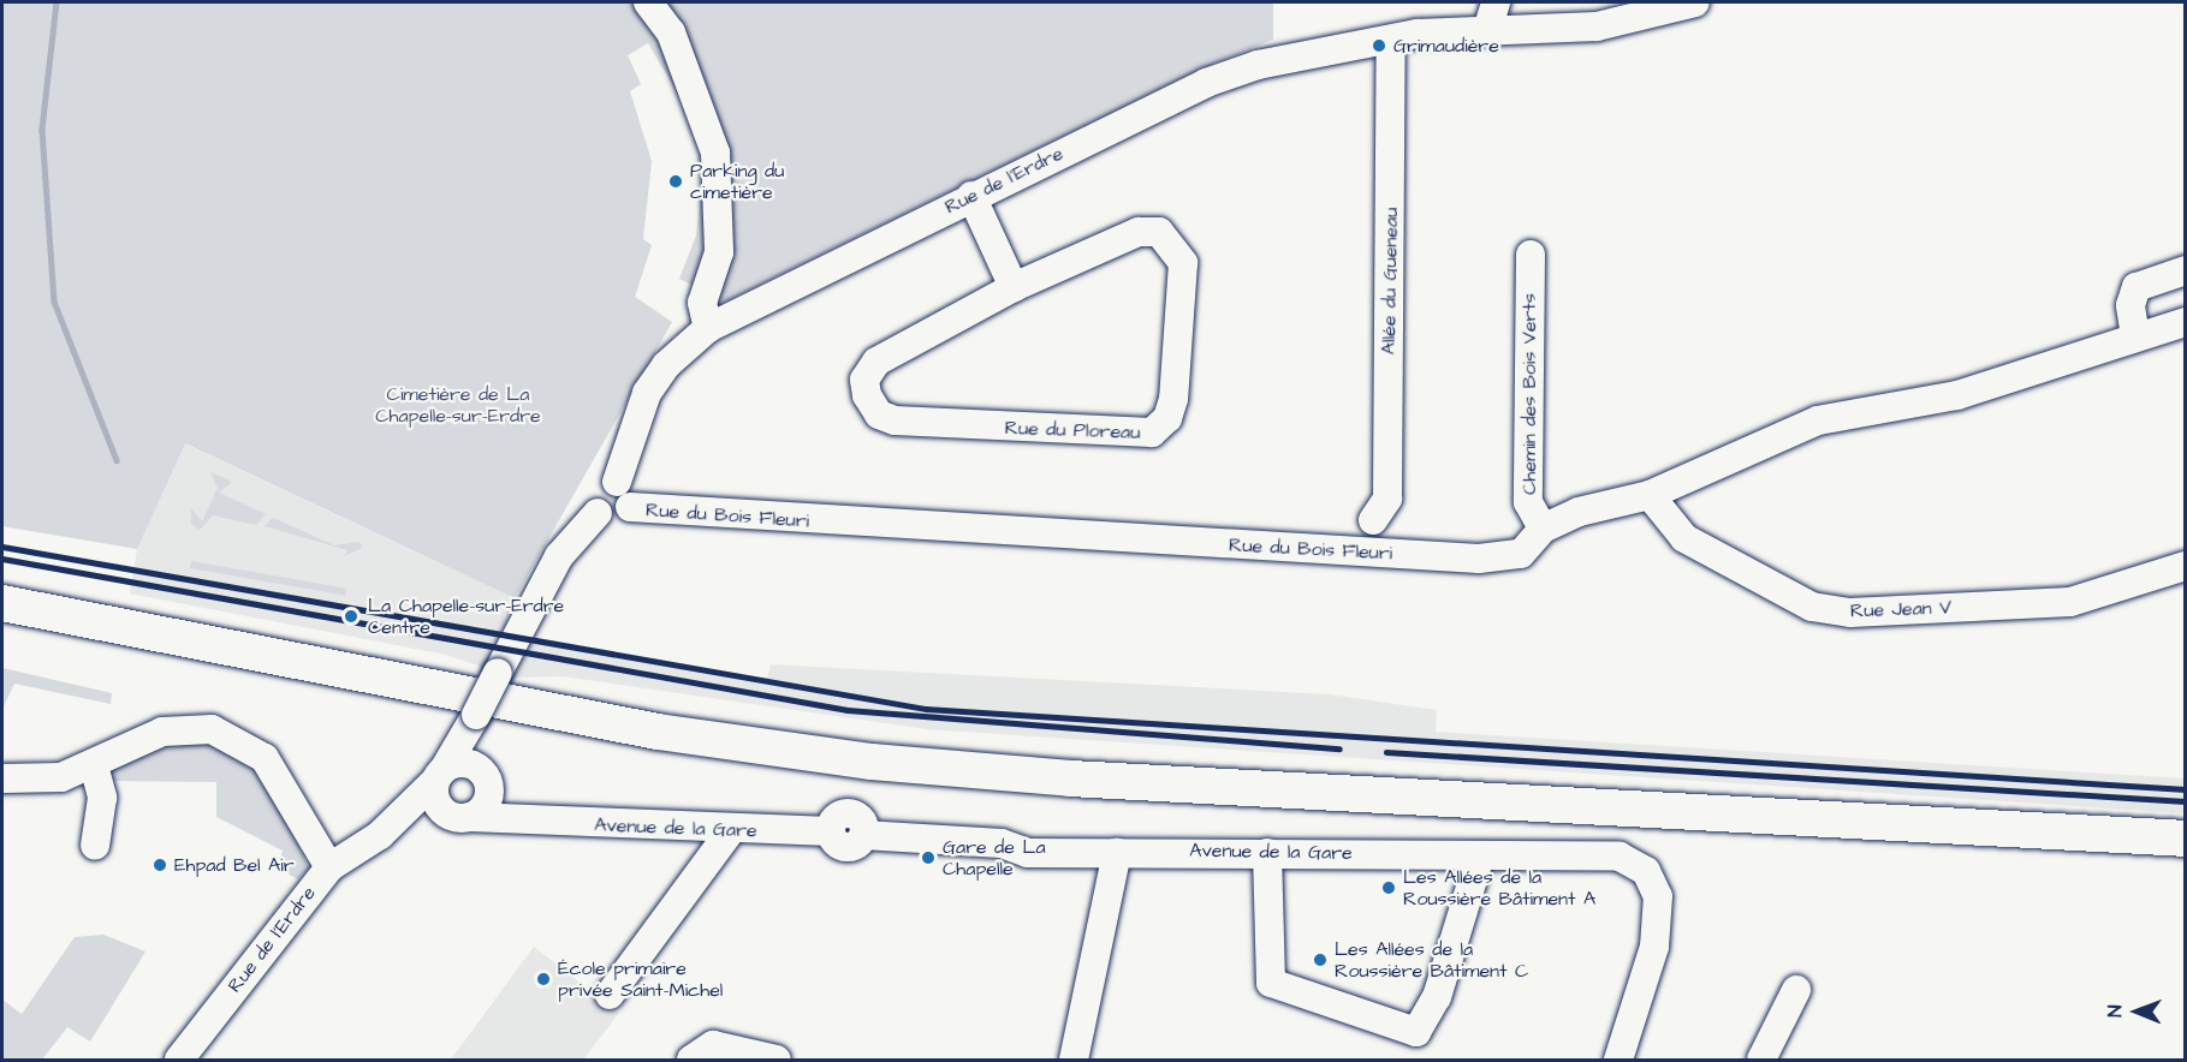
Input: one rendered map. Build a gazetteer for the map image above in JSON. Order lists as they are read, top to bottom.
{
  "streets": {
    "street": [
      "Rue de l'Erdre",
      "Allée du Gueneau",
      "Chemin des Bois Verts",
      "Rue du Ploreau",
      "Rue du Bois Fleuri",
      "Rue Jean V",
      "Avenue de la Gare"
    ]
  },
  "crossings": [
    ["Rue de l'Erdre", "Allée du Gueneau"],
    ["Rue de l'Erdre", "Rue du Bois Fleuri"],
    ["Rue de l'Erdre", "Avenue de la Gare"],
    ["Chemin des Bois Verts", "Rue du Bois Fleuri"],
    ["Rue du Bois Fleuri", "Rue Jean V"]
  ],
  "parks": ["Cimetière de La Chapelle-sur-Erdre"],
  "places": [
    "Grimaudière",
    "Parking du cimetière",
    "La Chapelle-sur-Erdre Centre",
    "Gare de La Chapelle",
    "Ehpad Bel Air",
    "Les Allées de la Roussière Bâtiment A",
    "Les Allées de la Roussière Bâtiment C",
    "École primaire privée Saint-Michel"
  ],
  "north": "left"
}
